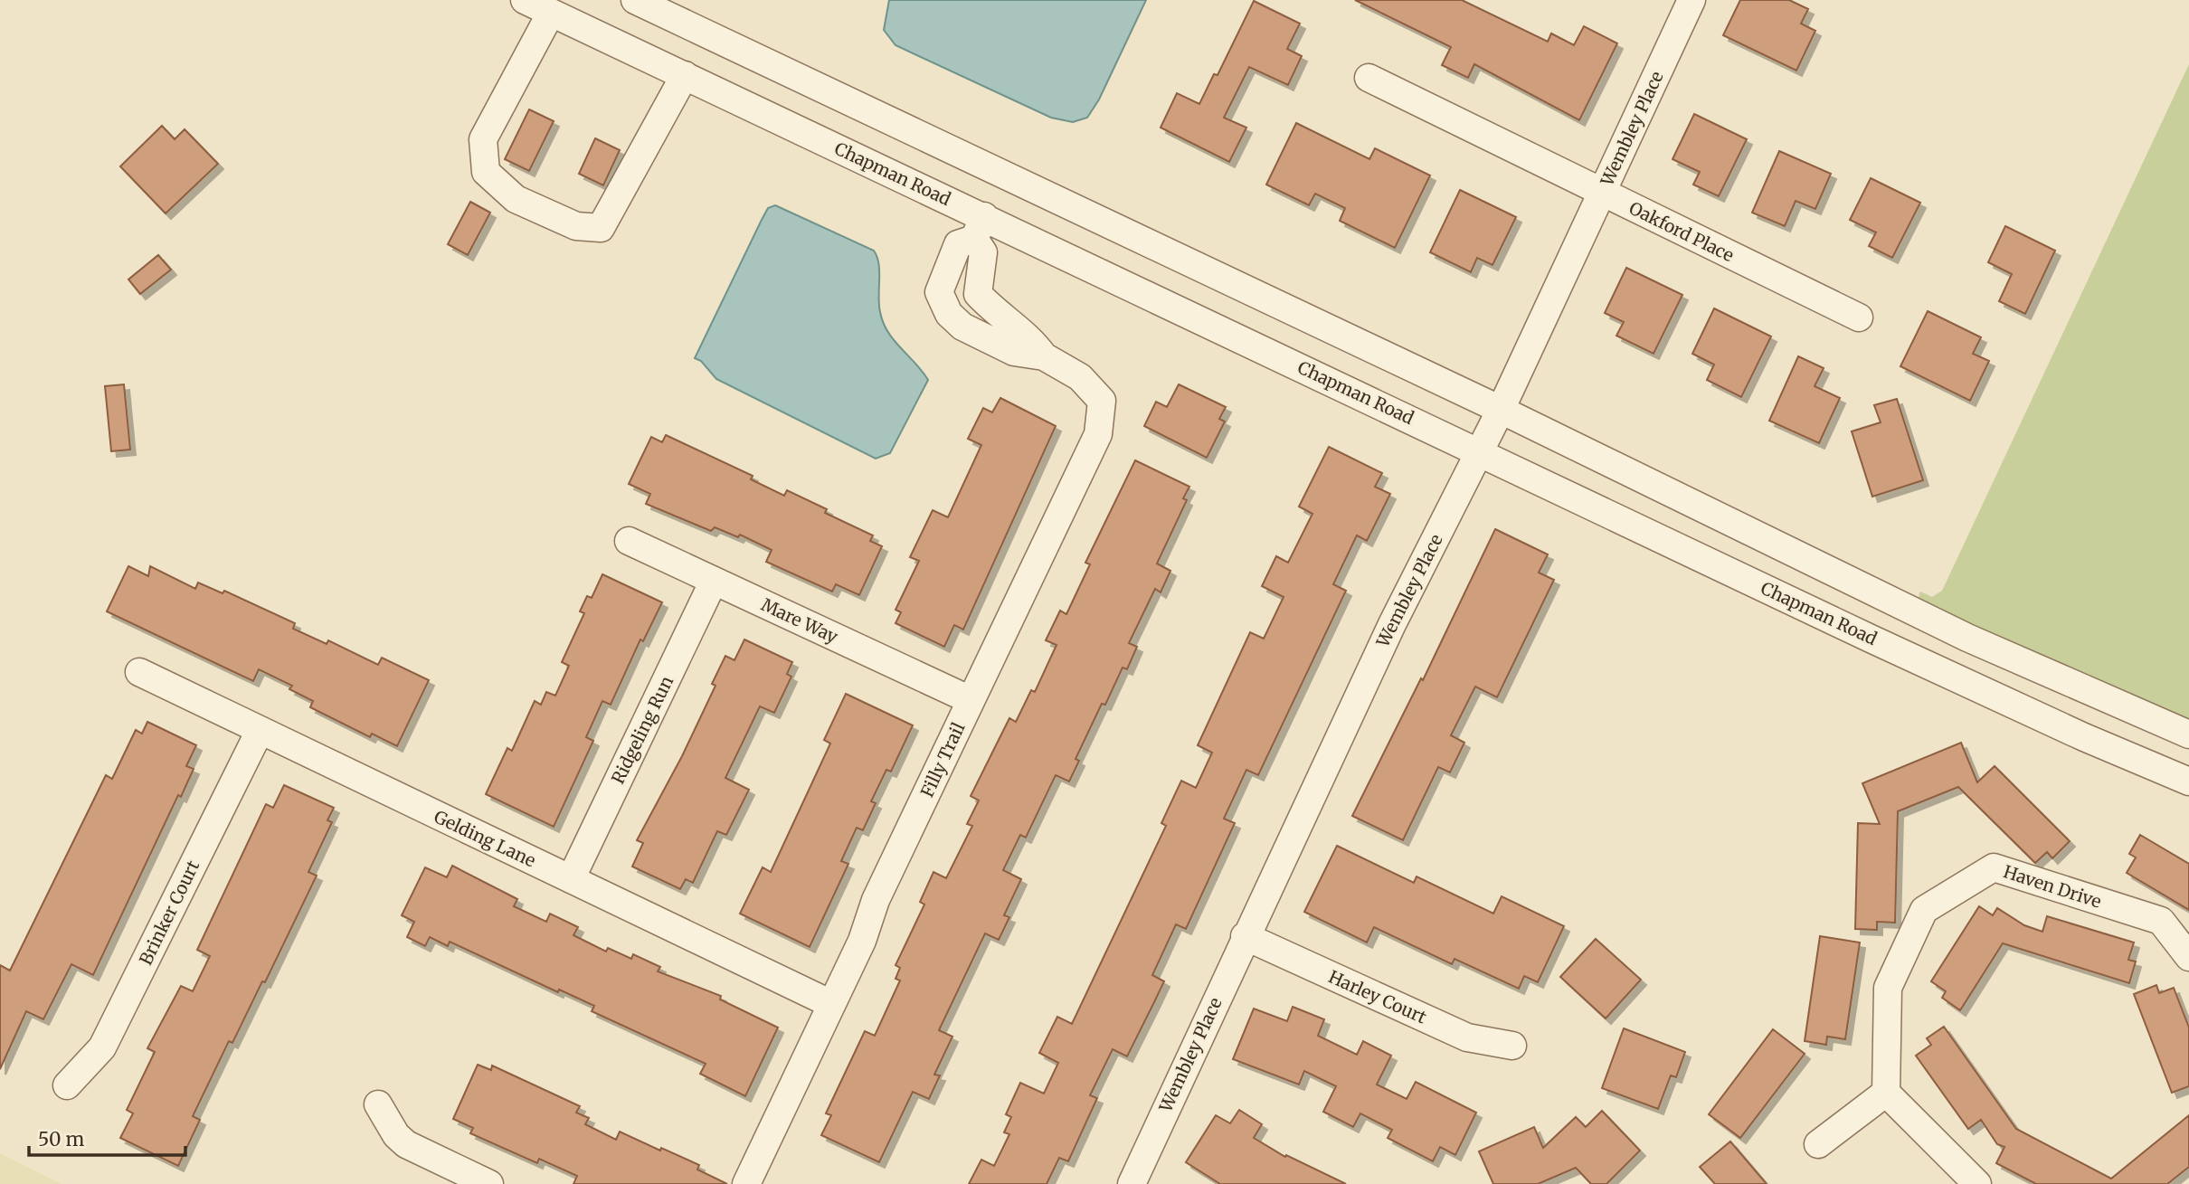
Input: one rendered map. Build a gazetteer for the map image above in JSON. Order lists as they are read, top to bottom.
{
  "streets": {
    "street": [
      "Wembley Place",
      "Chapman Road",
      "Oakford Place",
      "Mare Way",
      "Ridgeling Run",
      "Filly Trail",
      "Gelding Lane",
      "Haven Drive",
      "Brinker Court",
      "Harley Court"
    ]
  },
  "crossings": [
    ["Wembley Place", "Chapman Road"],
    ["Wembley Place", "Oakford Place"],
    ["Wembley Place", "Harley Court"],
    ["Mare Way", "Ridgeling Run"],
    ["Mare Way", "Filly Trail"],
    ["Ridgeling Run", "Gelding Lane"],
    ["Filly Trail", "Gelding Lane"],
    ["Gelding Lane", "Brinker Court"]
  ],
  "scale_bar": "50 m"
}
